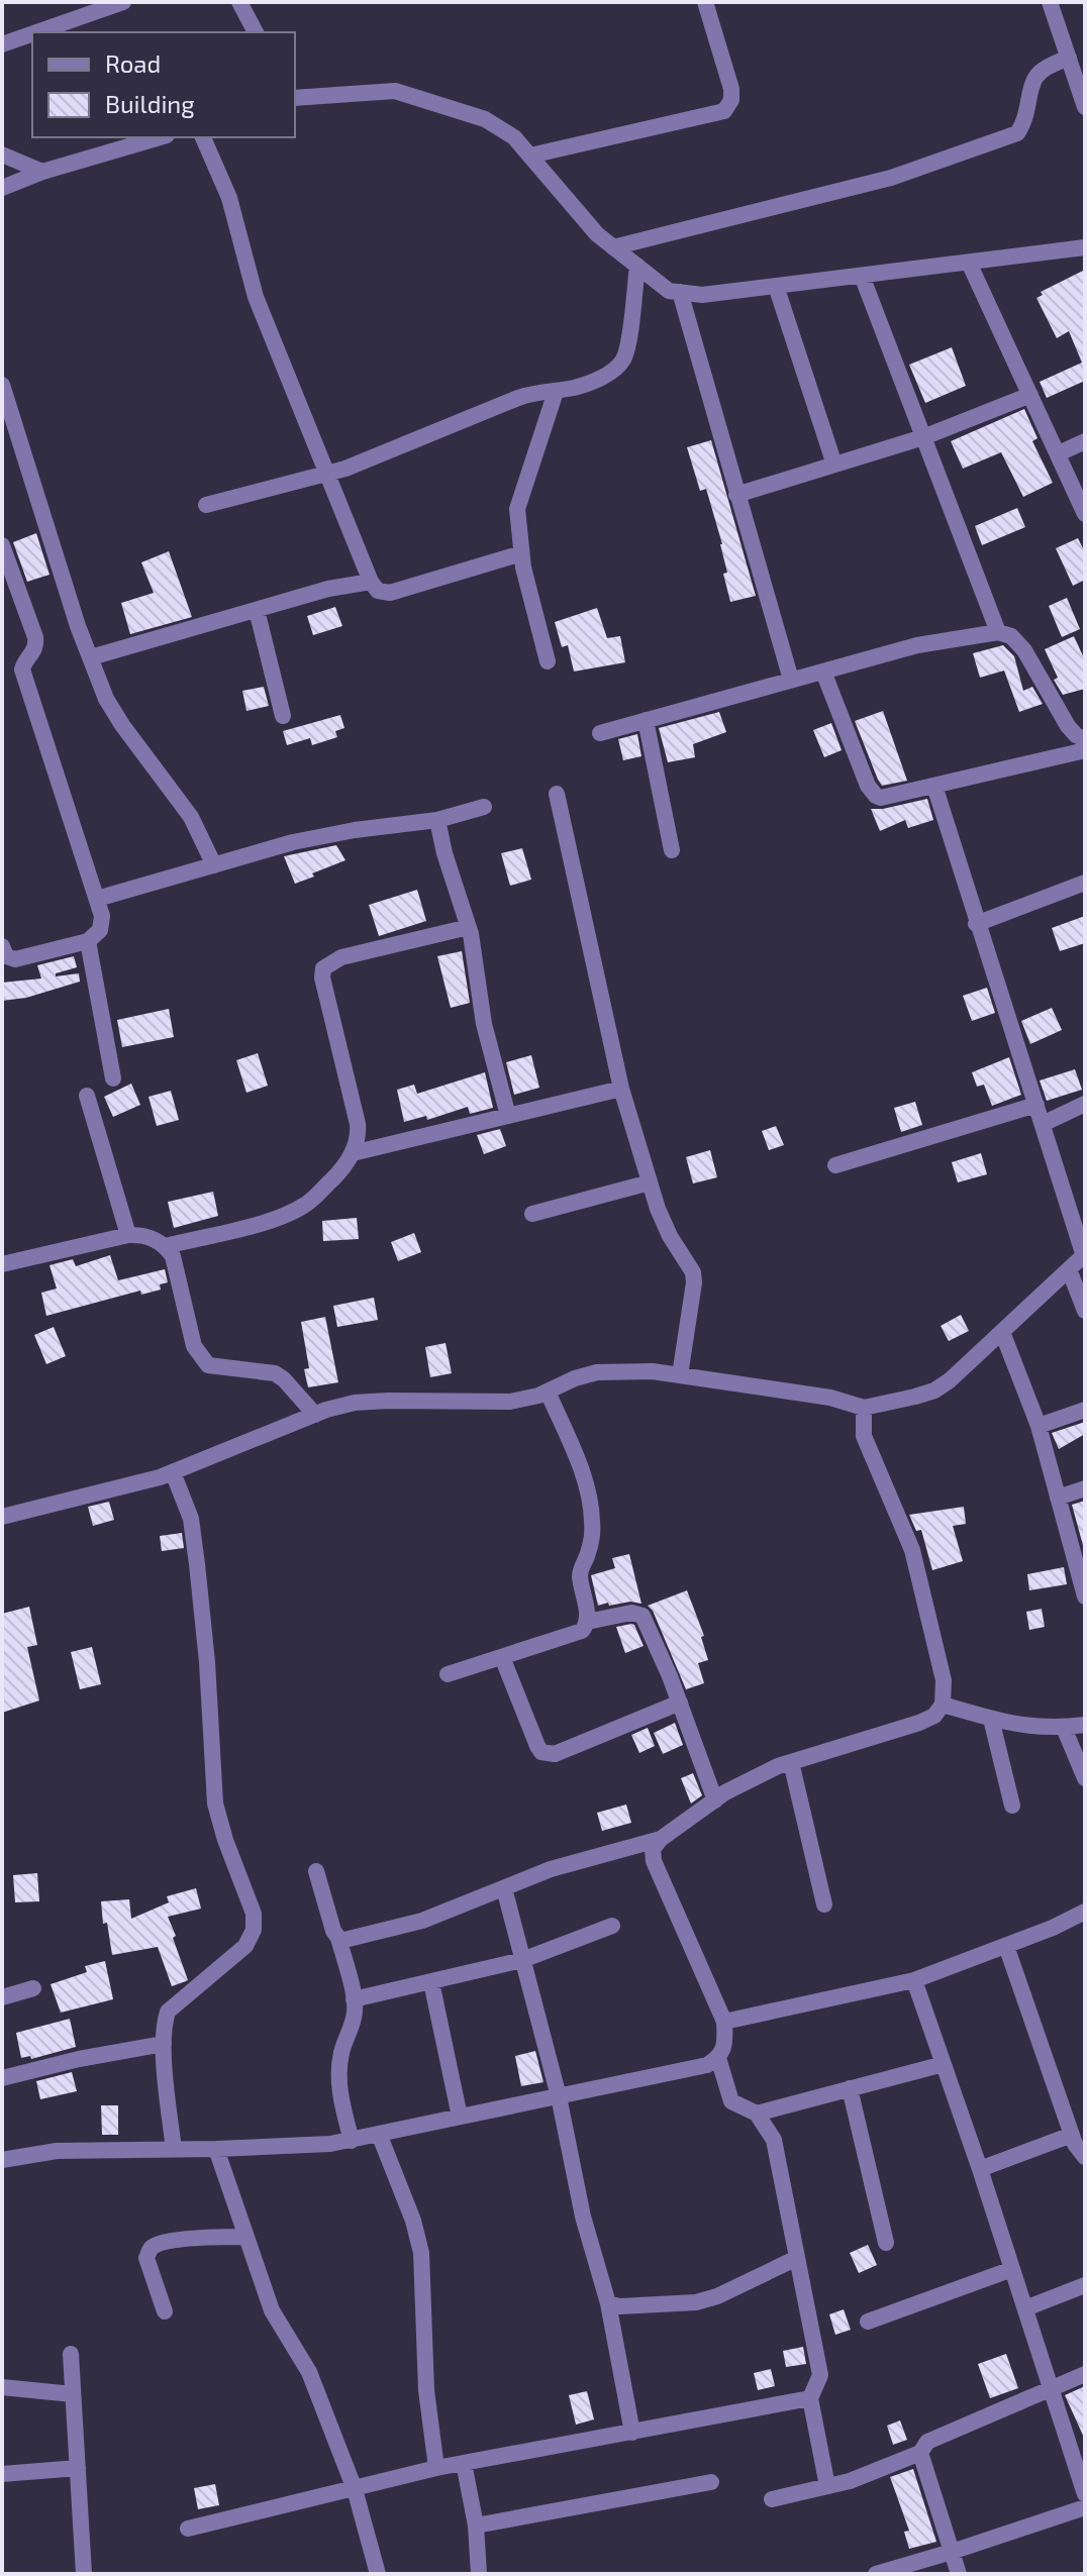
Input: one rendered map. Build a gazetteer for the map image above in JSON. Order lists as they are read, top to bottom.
{
  "legend": ["Road", "Building"]
}
